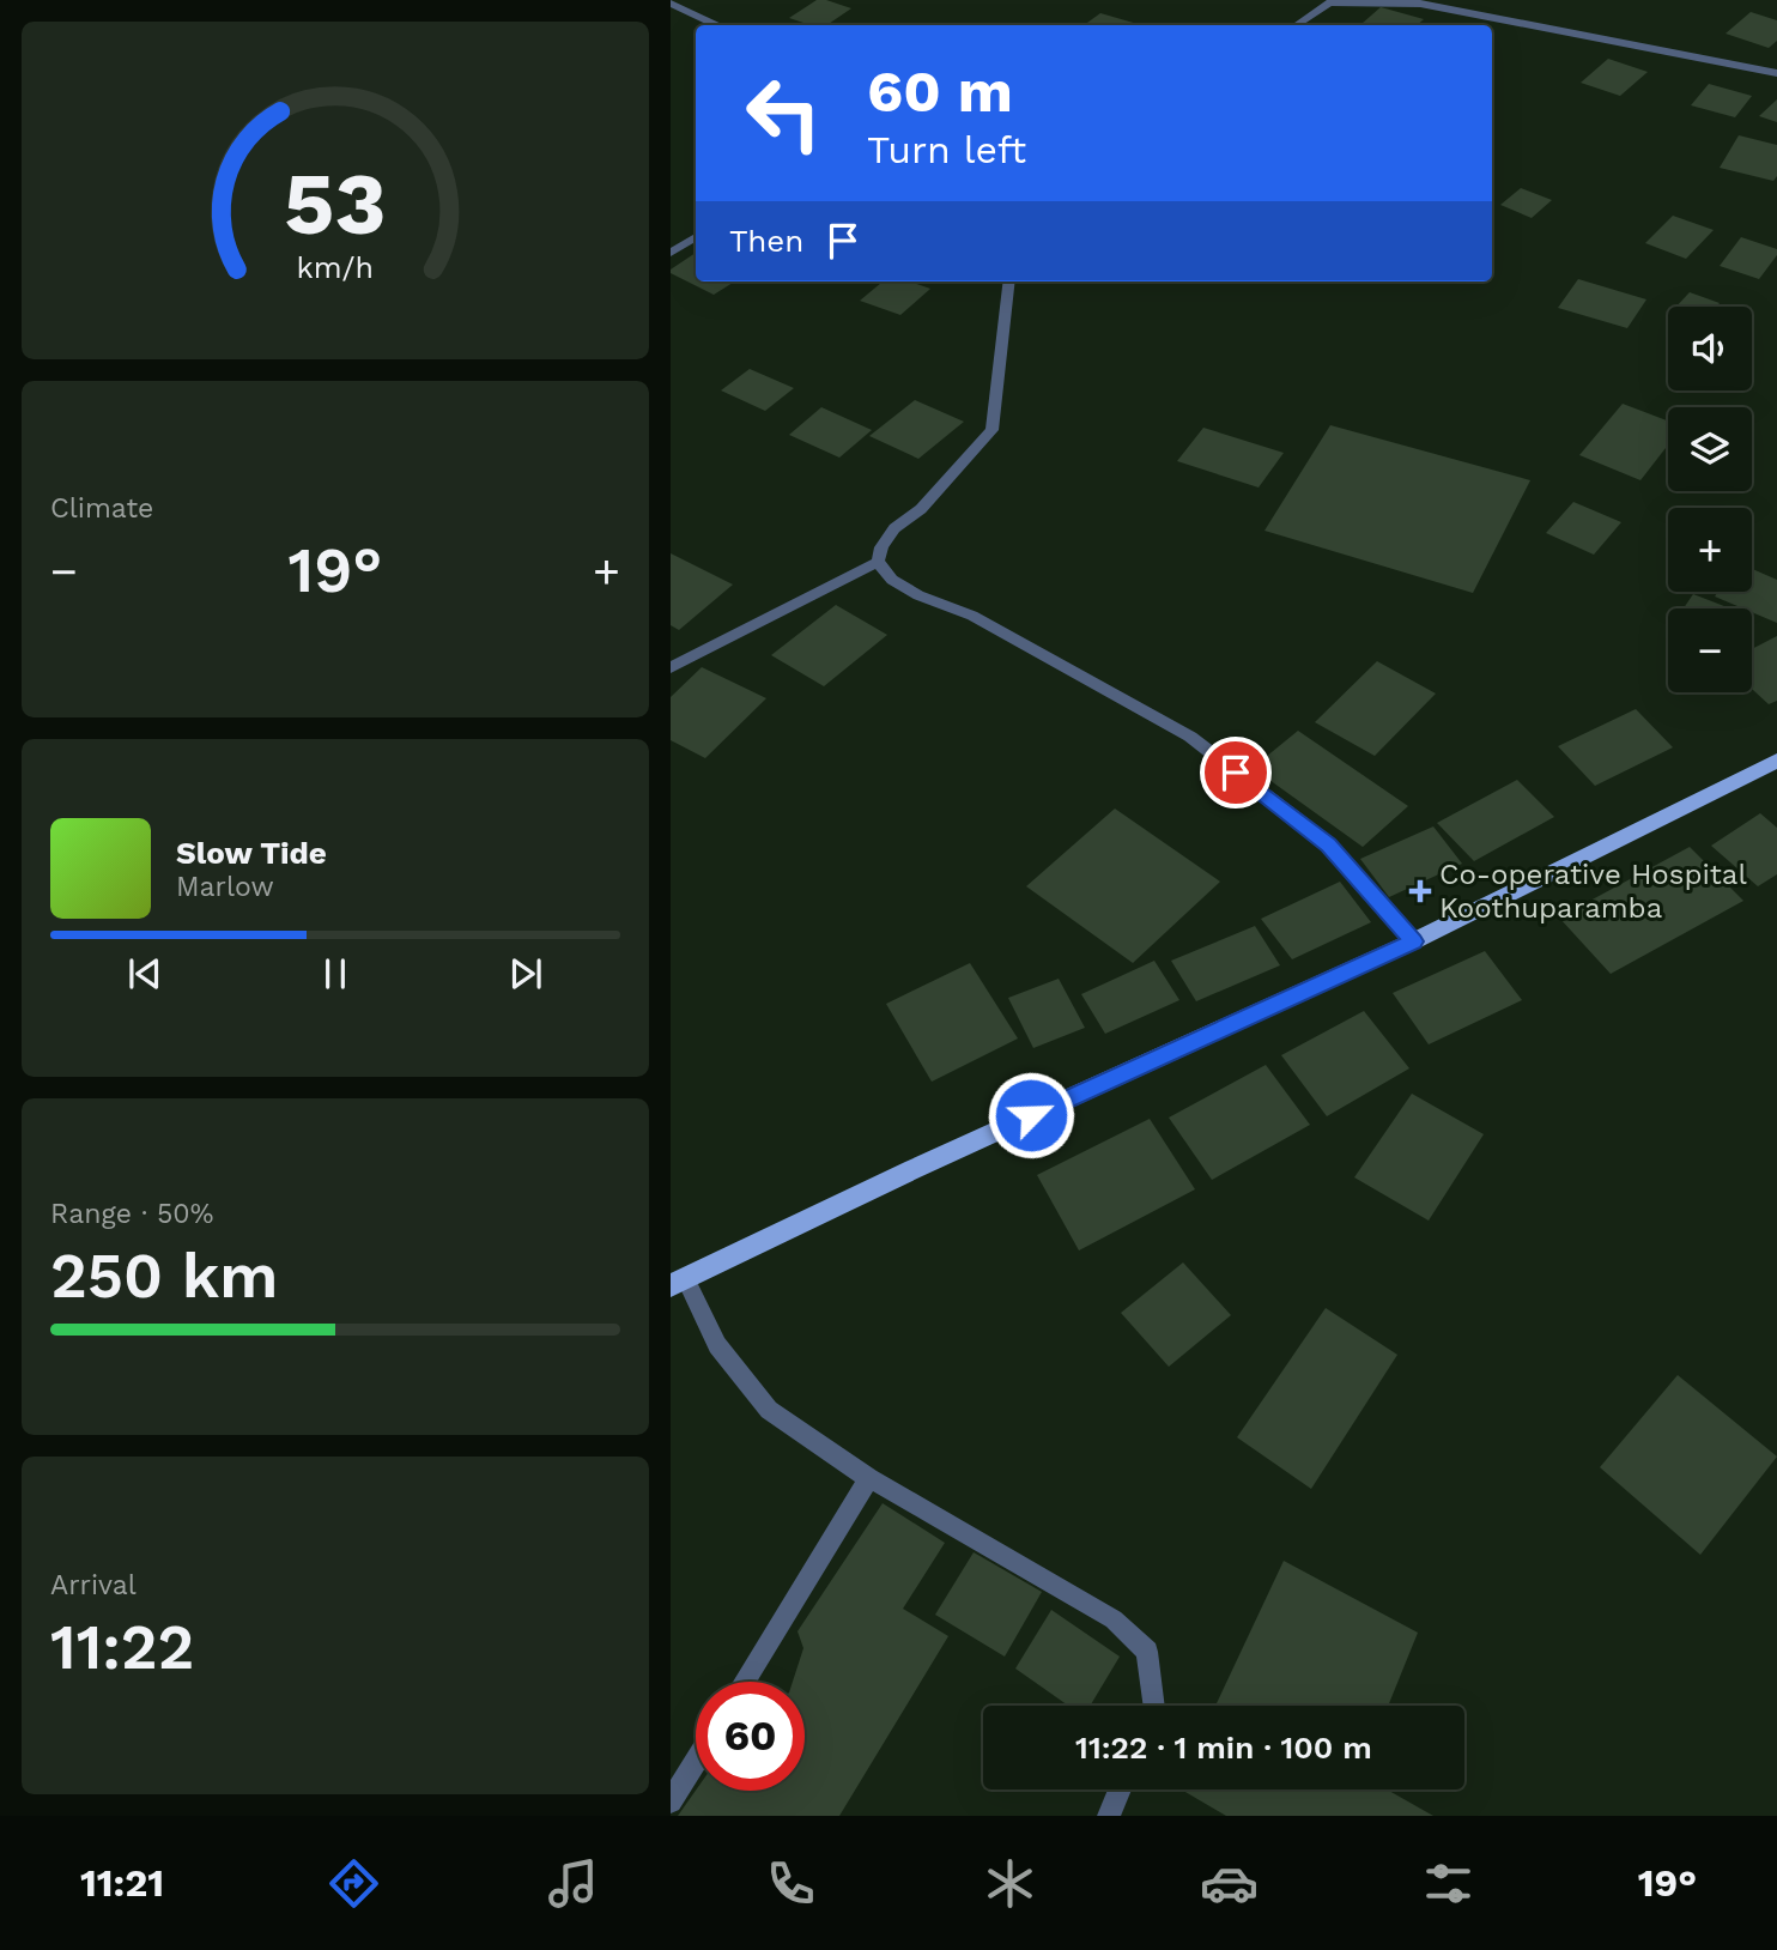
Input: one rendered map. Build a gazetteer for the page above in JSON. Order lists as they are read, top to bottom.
{
  "places": {
    "health": ["Co-operative Hospital Koothuparamba"]
  },
  "page": {
    "turn": ["60 m", "Turn left"],
    "then": "Then",
    "map_buttons": ["+", "−"],
    "tile": [
      "Climate",
      ["Range · 50%", "250 km"],
      ["Arrival", "11:22"]
    ],
    "heat": ["−", "19°", "+"],
    "song": ["Slow Tide", "Marlow"],
    "limit": "60",
    "trip": "11:22 · 1 min · 100 m",
    "tabs": ["11:21", "19°"],
    "gauge": ["53", "km/h"]
  }
}
